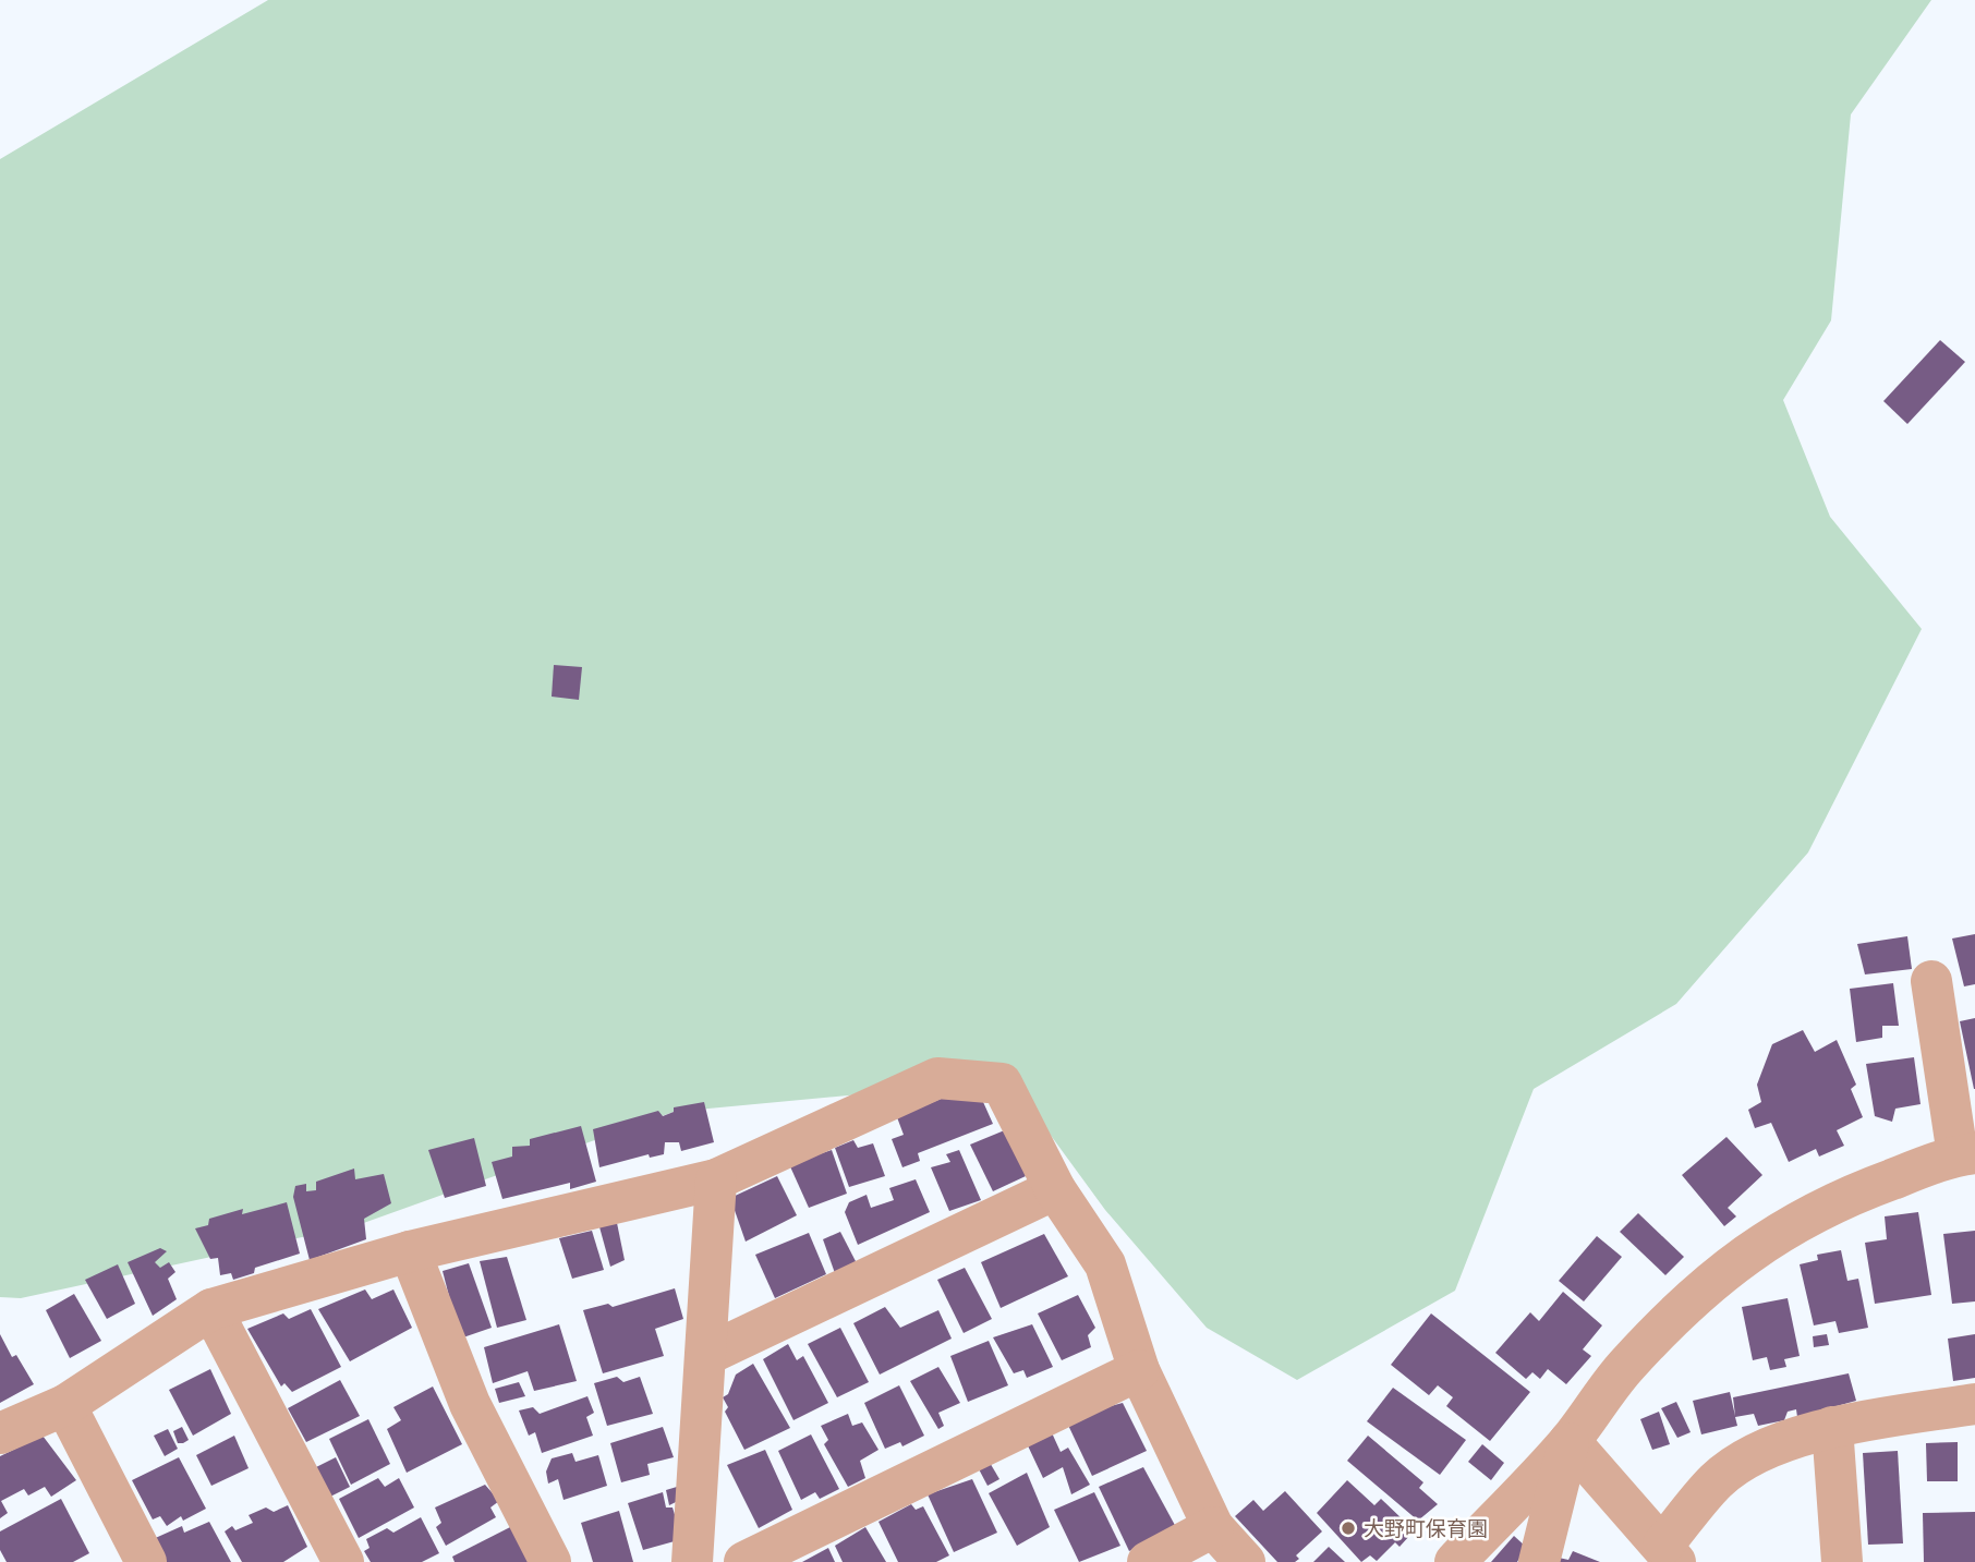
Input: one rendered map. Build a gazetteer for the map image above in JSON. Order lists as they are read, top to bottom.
{
  "places": ["大野町保育園"]
}
